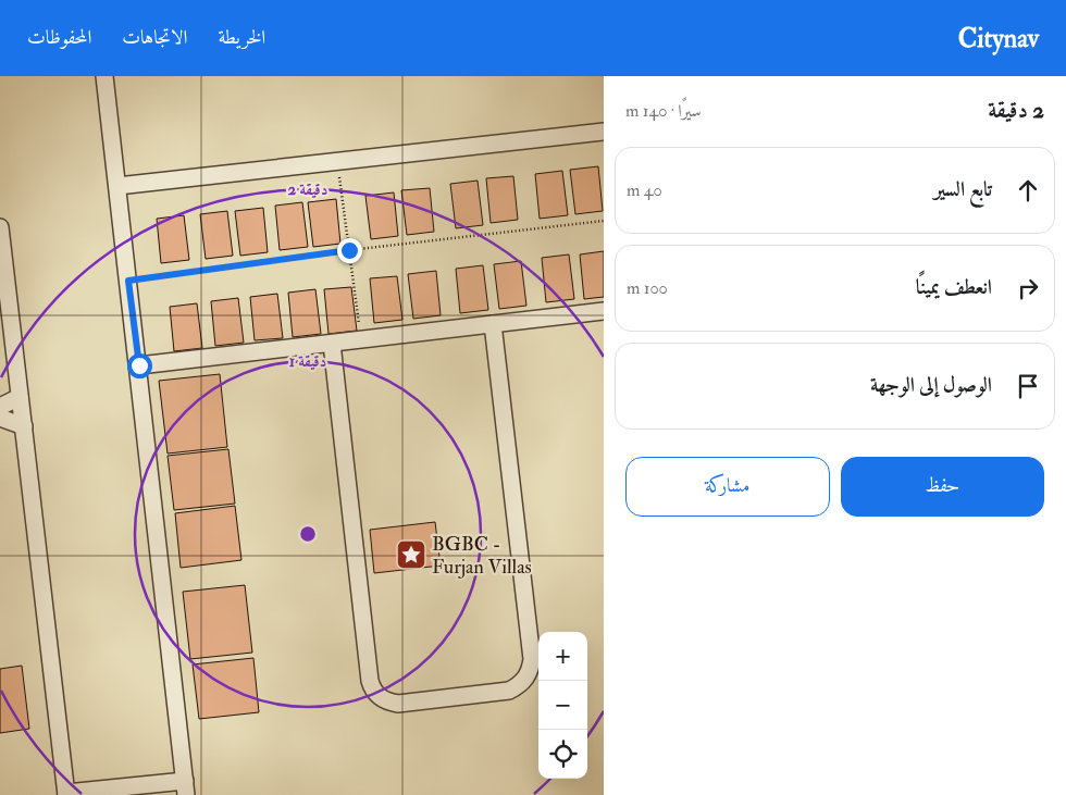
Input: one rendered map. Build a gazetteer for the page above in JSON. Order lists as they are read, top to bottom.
{
  "places": {
    "place": ["BGBC - Furjan Villas"]
  },
  "page": {
    "header": "Citynav",
    "nav": ["الخريطة", "الاتجاهات", "المحفوظات"],
    "heading": ["2 دقيقة", "سيرًا · 140 m"],
    "list": [
      ["تابع السير", "40 m"],
      ["انعطف يمينًا", "100 m"],
      "الوصول إلى الوجهة"
    ],
    "buttons": ["حفظ", "مشاركة"],
    "map_buttons": ["+", "−"]
  },
  "rings": ["2 دقيقة", "1 دقيقة"]
}
